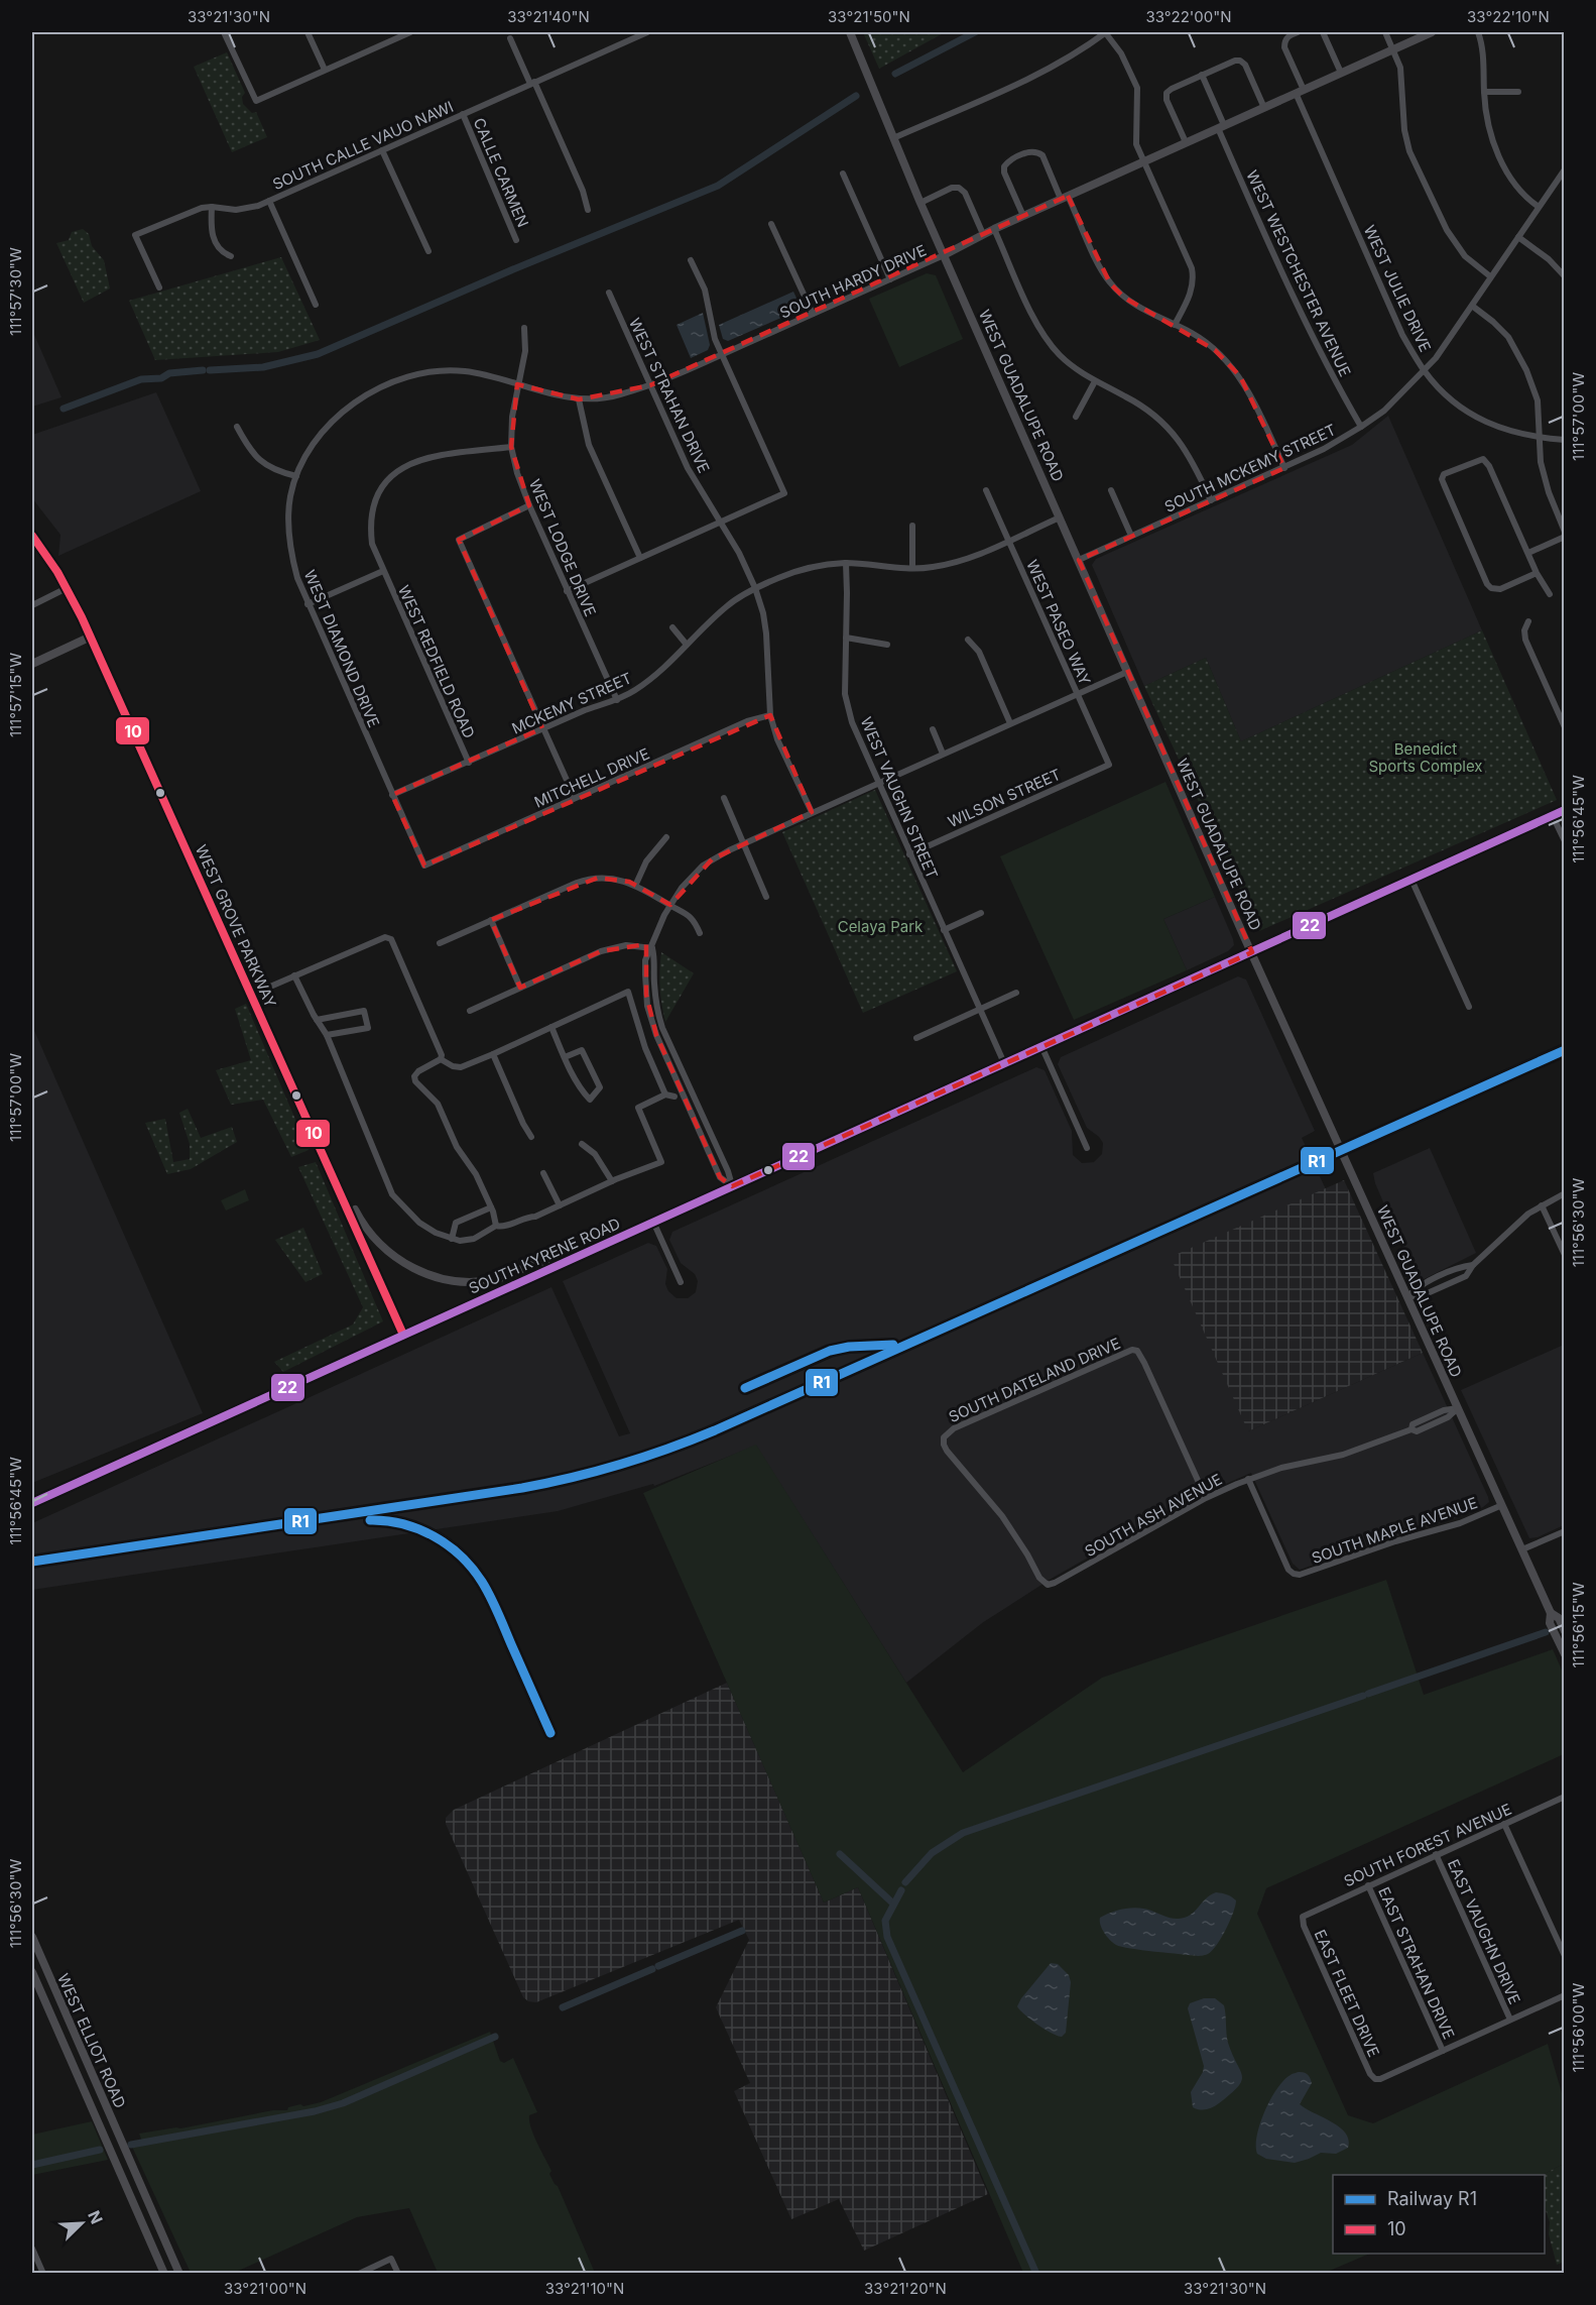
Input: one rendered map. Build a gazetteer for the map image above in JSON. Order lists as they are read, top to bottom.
{
  "streets": {
    "main road": [
      "SOUTH HARDY DRIVE",
      "WEST GUADALUPE ROAD",
      "WEST GROVE PARKWAY",
      "SOUTH KYRENE ROAD",
      "WEST ELLIOT ROAD"
    ],
    "street": [
      "SOUTH CALLE VAUO NAWI",
      "CALLE CARMEN",
      "WEST WESTCHESTER AVENUE",
      "WEST JULIE DRIVE",
      "WEST STRAHAN DRIVE",
      "SOUTH MCKEMY STREET",
      "WEST LODGE DRIVE",
      "WEST PASEO WAY",
      "WEST DIAMOND DRIVE",
      "WEST REDFIELD ROAD",
      "MCKEMY STREET",
      "MITCHELL DRIVE",
      "WEST VAUGHN STREET",
      "WILSON STREET",
      "SOUTH DATELAND DRIVE",
      "SOUTH ASH AVENUE",
      "SOUTH MAPLE AVENUE",
      "SOUTH FOREST AVENUE",
      "EAST VAUGHN DRIVE",
      "EAST STRAHAN DRIVE",
      "EAST FLEET DRIVE"
    ]
  },
  "crossings": [
    ["SOUTH CALLE VAUO NAWI", "CALLE CARMEN"],
    ["WEST WESTCHESTER AVENUE", "SOUTH HARDY DRIVE"],
    ["WEST WESTCHESTER AVENUE", "SOUTH MCKEMY STREET"],
    ["SOUTH HARDY DRIVE", "WEST JULIE DRIVE"],
    ["SOUTH HARDY DRIVE", "WEST STRAHAN DRIVE"],
    ["SOUTH HARDY DRIVE", "WEST GUADALUPE ROAD"],
    ["SOUTH HARDY DRIVE", "WEST LODGE DRIVE"],
    ["SOUTH HARDY DRIVE", "WEST DIAMOND DRIVE"],
    ["WEST JULIE DRIVE", "SOUTH MCKEMY STREET"],
    ["WEST STRAHAN DRIVE", "MCKEMY STREET"],
    ["WEST STRAHAN DRIVE", "MITCHELL DRIVE"],
    ["WEST GUADALUPE ROAD", "SOUTH MCKEMY STREET"],
    ["WEST GUADALUPE ROAD", "MCKEMY STREET"],
    ["WEST GUADALUPE ROAD", "SOUTH KYRENE ROAD"],
    ["WEST GUADALUPE ROAD", "SOUTH ASH AVENUE"],
    ["WEST GUADALUPE ROAD", "SOUTH MAPLE AVENUE"],
    ["WEST LODGE DRIVE", "WEST REDFIELD ROAD"],
    ["WEST LODGE DRIVE", "MCKEMY STREET"],
    ["WEST PASEO WAY", "MCKEMY STREET"],
    ["WEST PASEO WAY", "WILSON STREET"],
    ["WEST DIAMOND DRIVE", "MCKEMY STREET"],
    ["WEST DIAMOND DRIVE", "MITCHELL DRIVE"],
    ["WEST REDFIELD ROAD", "MCKEMY STREET"],
    ["MCKEMY STREET", "WEST VAUGHN STREET"],
    ["WEST VAUGHN STREET", "WILSON STREET"],
    ["WEST VAUGHN STREET", "SOUTH KYRENE ROAD"],
    ["WEST GROVE PARKWAY", "SOUTH KYRENE ROAD"],
    ["SOUTH DATELAND DRIVE", "SOUTH ASH AVENUE"],
    ["SOUTH ASH AVENUE", "SOUTH MAPLE AVENUE"],
    ["SOUTH FOREST AVENUE", "EAST VAUGHN DRIVE"],
    ["SOUTH FOREST AVENUE", "EAST STRAHAN DRIVE"],
    ["SOUTH FOREST AVENUE", "EAST FLEET DRIVE"],
    ["EAST STRAHAN DRIVE", "EAST FLEET DRIVE"]
  ],
  "parks": ["Benedict Sports Complex", "Celaya Park"],
  "lines": ["transit line 10", "transit line 22", "rail line R1"],
  "legend": ["Railway R1", "10"],
  "north": "top right",
  "coordinates": [
    "33°21'30\"N",
    "33°21'40\"N",
    "33°21'50\"N",
    "33°22'00\"N",
    "33°22'10\"N",
    "111°57'30\"W",
    "111°57'00\"W",
    "111°57'15\"W",
    "111°56'45\"W",
    "111°56'30\"W",
    "111°56'15\"W",
    "111°56'00\"W",
    "33°21'00\"N",
    "33°21'10\"N",
    "33°21'20\"N"
  ]
}
